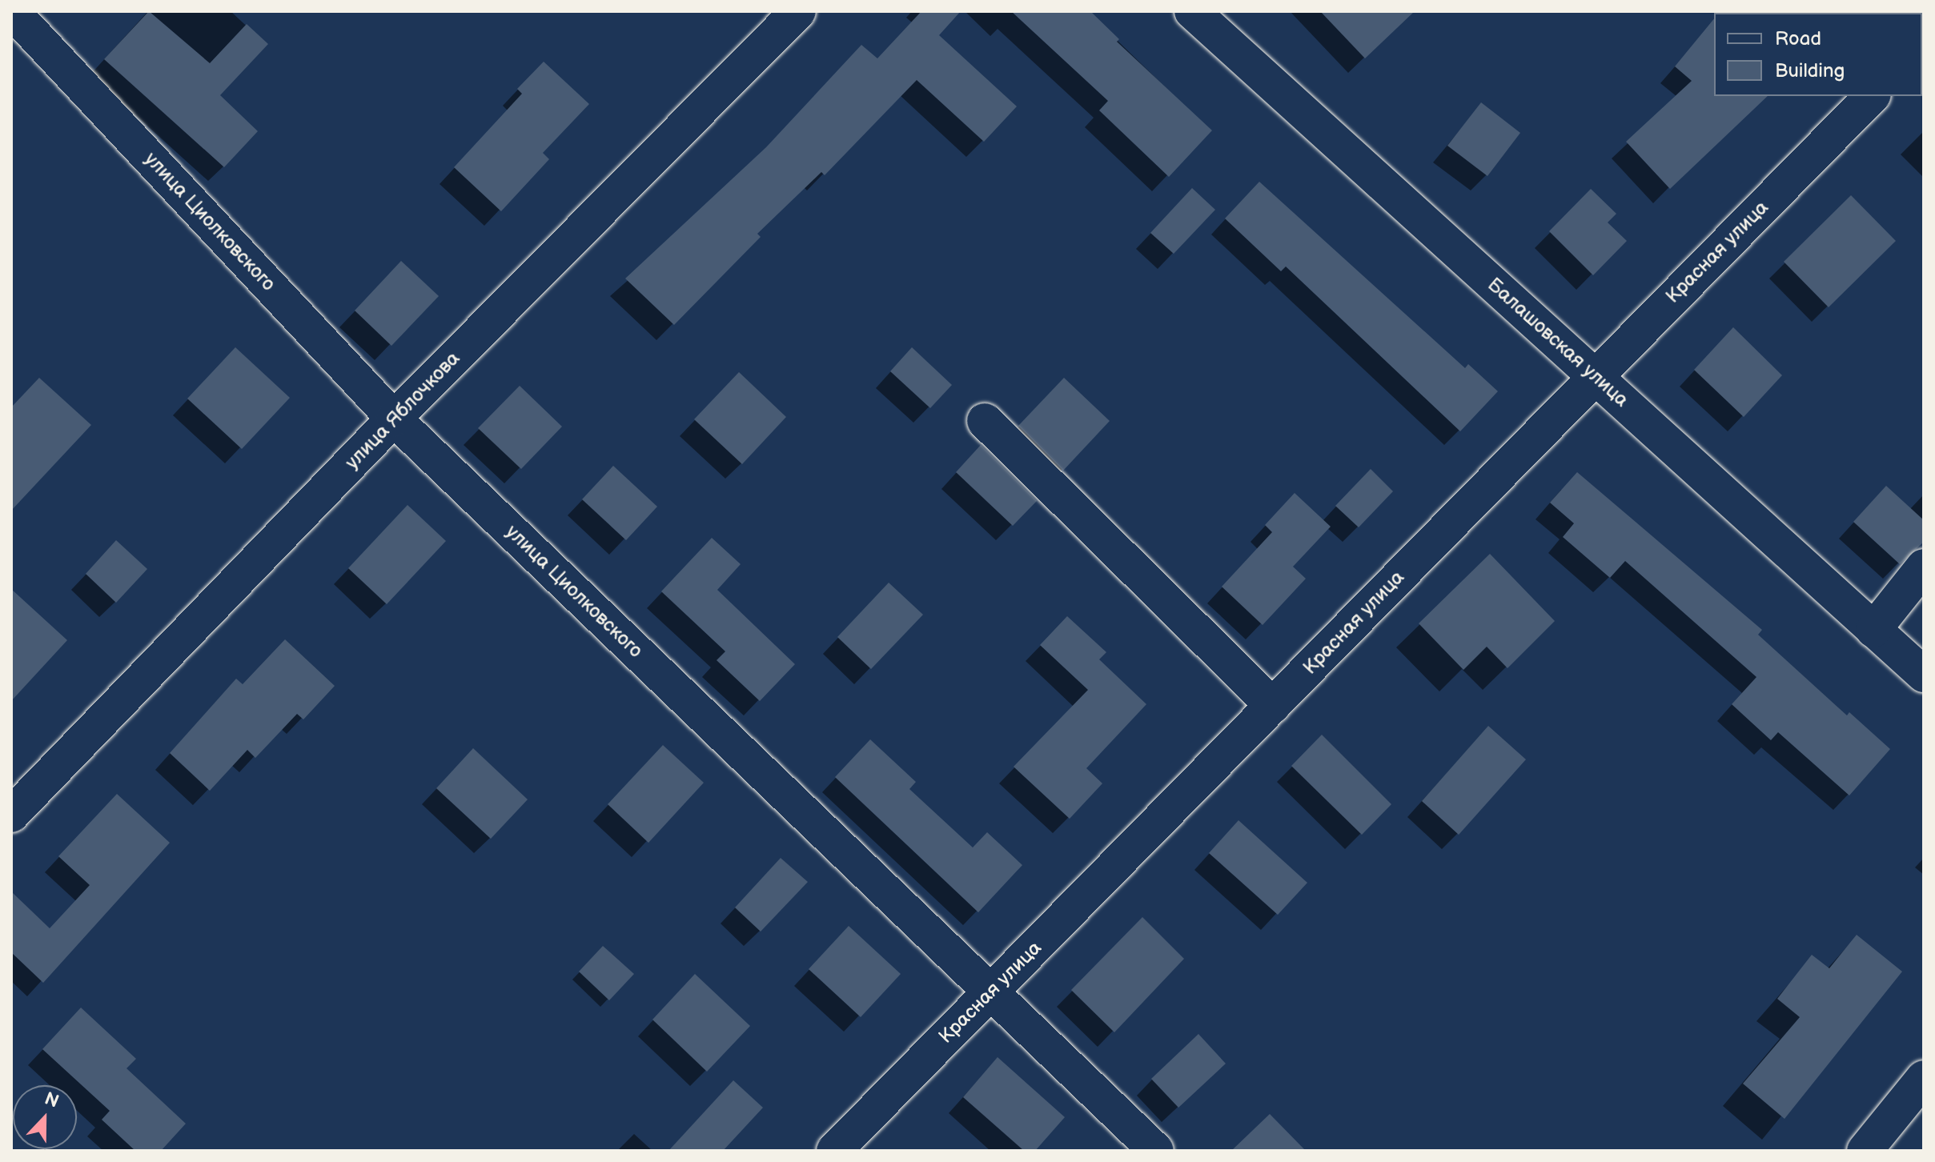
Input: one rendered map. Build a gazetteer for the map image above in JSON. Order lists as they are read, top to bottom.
{
  "streets": {
    "street": [
      "улица Циолковского",
      "Красная улица",
      "Балашовская улица",
      "улица Яблочкова"
    ]
  },
  "crossings": [
    ["улица Циолковского", "Красная улица"],
    ["улица Циолковского", "улица Яблочкова"],
    ["Красная улица", "Балашовская улица"]
  ],
  "legend": ["Road", "Building"],
  "north": "top"
}
